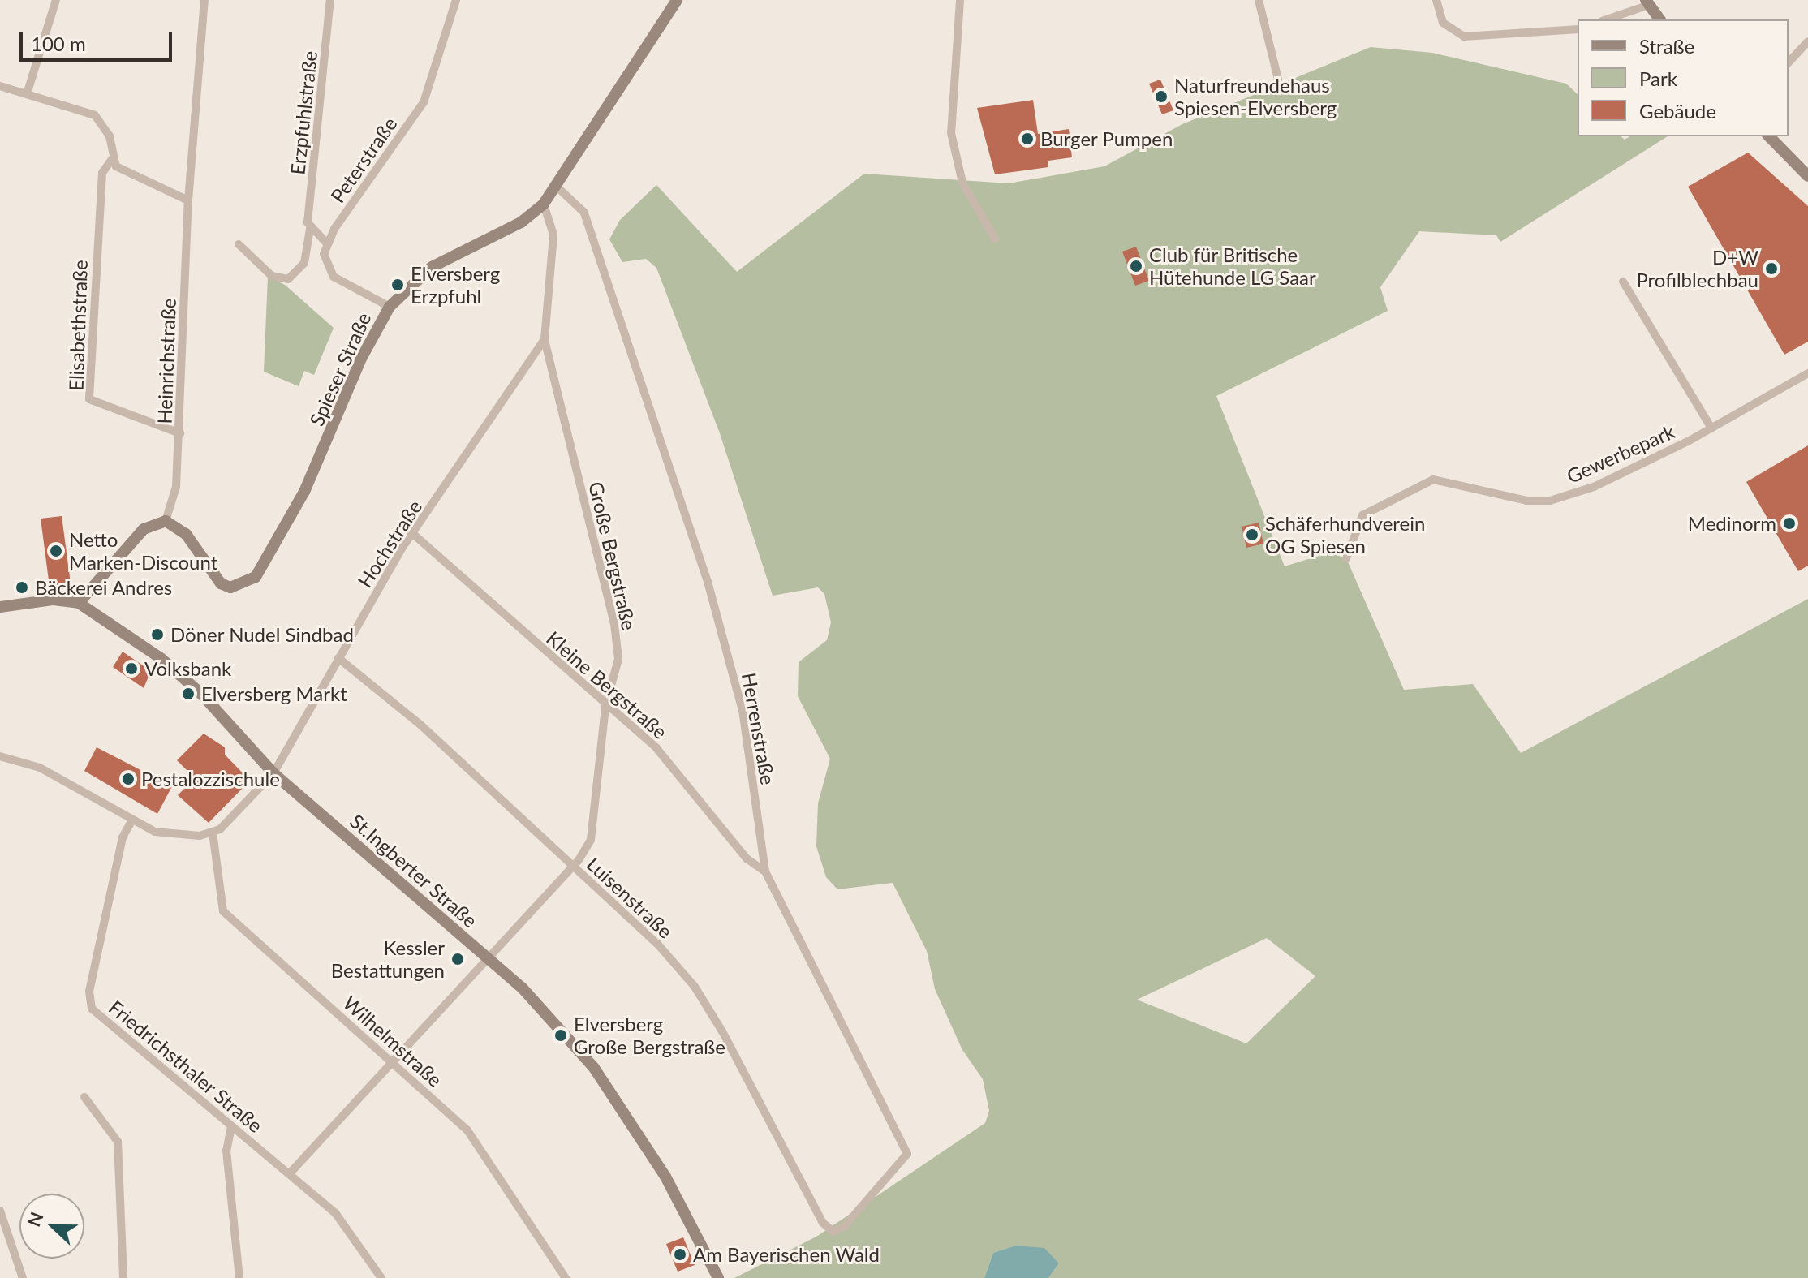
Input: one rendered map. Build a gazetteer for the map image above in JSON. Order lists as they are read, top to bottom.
{
  "streets": {
    "street": [
      "Erzpfuhlstraße",
      "Peterstraße",
      "Elisabethstraße",
      "Heinrichstraße",
      "Spieser Straße",
      "Gewerbepark",
      "Hochstraße",
      "Große Bergstraße",
      "Kleine Bergstraße",
      "Herrenstraße",
      "St.Ingberter Straße",
      "Luisenstraße",
      "Wilhelmstraße",
      "Friedrichsthaler Straße"
    ]
  },
  "crossings": [
    ["Elisabethstraße", "Heinrichstraße"],
    ["Heinrichstraße", "Spieser Straße"],
    ["Spieser Straße", "Große Bergstraße"],
    ["Spieser Straße", "Herrenstraße"],
    ["Hochstraße", "Große Bergstraße"],
    ["Hochstraße", "Kleine Bergstraße"],
    ["Hochstraße", "St.Ingberter Straße"],
    ["Hochstraße", "Luisenstraße"],
    ["Hochstraße", "Wilhelmstraße"],
    ["Große Bergstraße", "Kleine Bergstraße"],
    ["Große Bergstraße", "St.Ingberter Straße"],
    ["Große Bergstraße", "Luisenstraße"],
    ["Große Bergstraße", "Wilhelmstraße"],
    ["Große Bergstraße", "Friedrichsthaler Straße"],
    ["Kleine Bergstraße", "Herrenstraße"],
    ["Herrenstraße", "Luisenstraße"]
  ],
  "places": [
    "Naturfreundehaus Spiesen-Elversberg",
    "Burger Pumpen",
    "Club für Britische Hütehunde LG Saar",
    "D+W Profilblechbau",
    "Elversberg Erzpfuhl",
    "Medinorm",
    "Schäferhundverein OG Spiesen",
    "Netto Marken-Discount",
    "Bäckerei Andres",
    "Döner Nudel Sindbad",
    "Volksbank",
    "Elversberg Markt",
    "Pestalozzischule",
    "Kessler Bestattungen",
    "Elversberg Große Bergstraße",
    "Am Bayerischen Wald"
  ],
  "legend": ["Straße", "Park", "Gebäude"],
  "scale_bar": "100 m",
  "north": "left"
}
